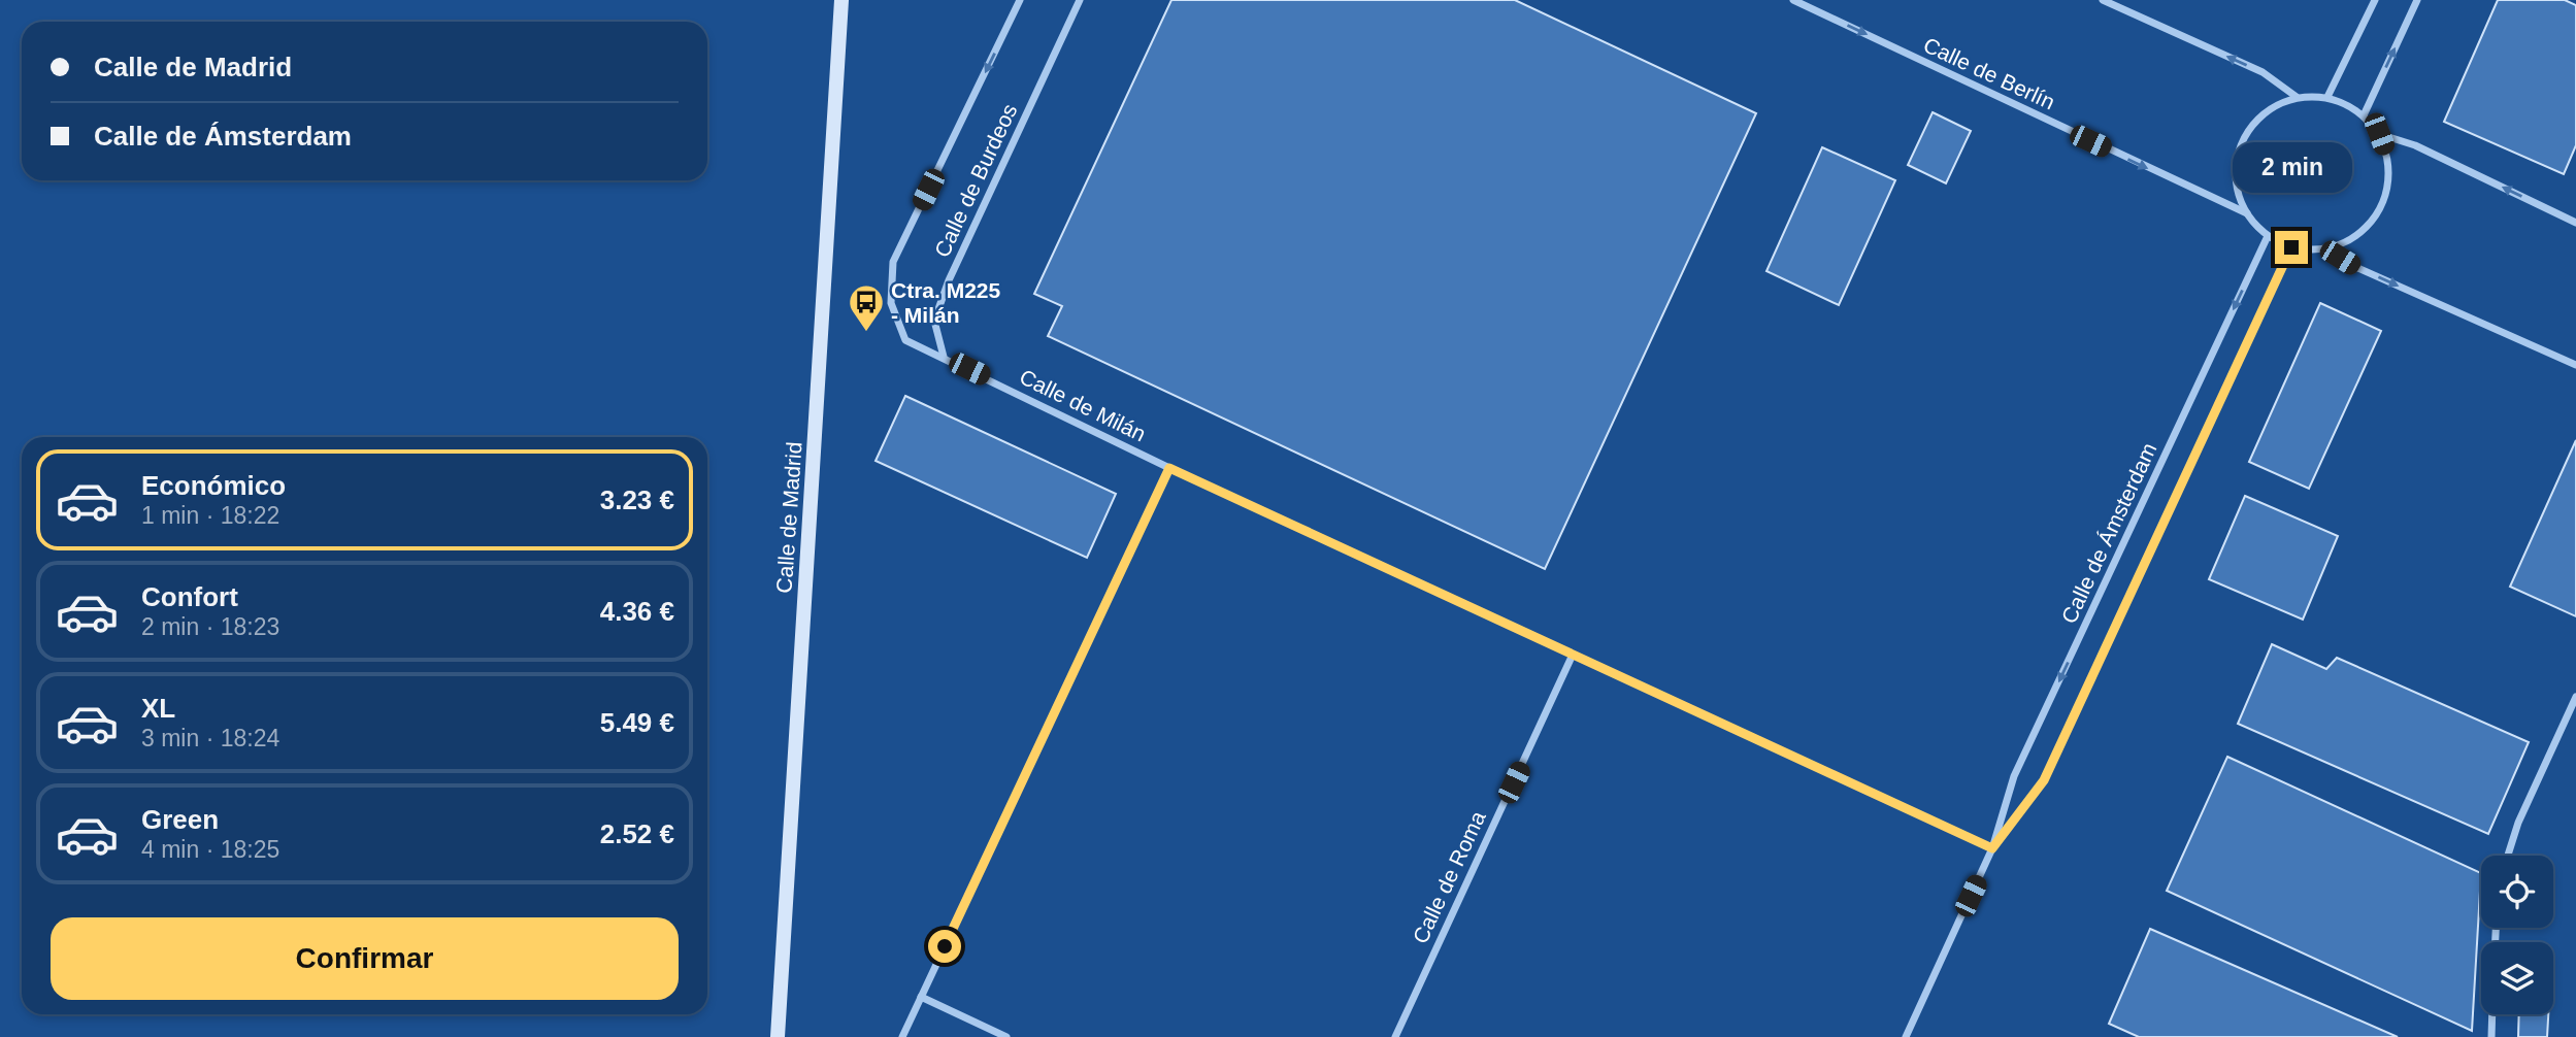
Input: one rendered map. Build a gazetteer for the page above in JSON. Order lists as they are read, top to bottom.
{
  "streets": {
    "street": [
      "Calle de Berlín",
      "Calle de Burdeos",
      "Calle de Milán",
      "Calle de Madrid",
      "Calle de Ámsterdam",
      "Calle de Roma"
    ]
  },
  "crossings": [
    ["Calle de Berlín", "Calle de Ámsterdam"],
    ["Calle de Burdeos", "Calle de Milán"],
    ["Calle de Milán", "Calle de Ámsterdam"],
    ["Calle de Milán", "Calle de Roma"]
  ],
  "one_way": ["Calle de Berlín"],
  "places": {
    "bus stop": ["Ctra. M225 - Milán"]
  },
  "page": {
    "banner": ["Calle de Madrid", "Calle de Ámsterdam"],
    "bubble": "2 min",
    "list": [
      {
        "name": "Económico",
        "note": "1 min · 18:22",
        "value": "3.23 €"
      },
      {
        "name": "Confort",
        "note": "2 min · 18:23",
        "value": "4.36 €"
      },
      {
        "name": "XL",
        "note": "3 min · 18:24",
        "value": "5.49 €"
      },
      {
        "name": "Green",
        "note": "4 min · 18:25",
        "value": "2.52 €"
      }
    ],
    "buttons": "Confirmar"
  }
}
